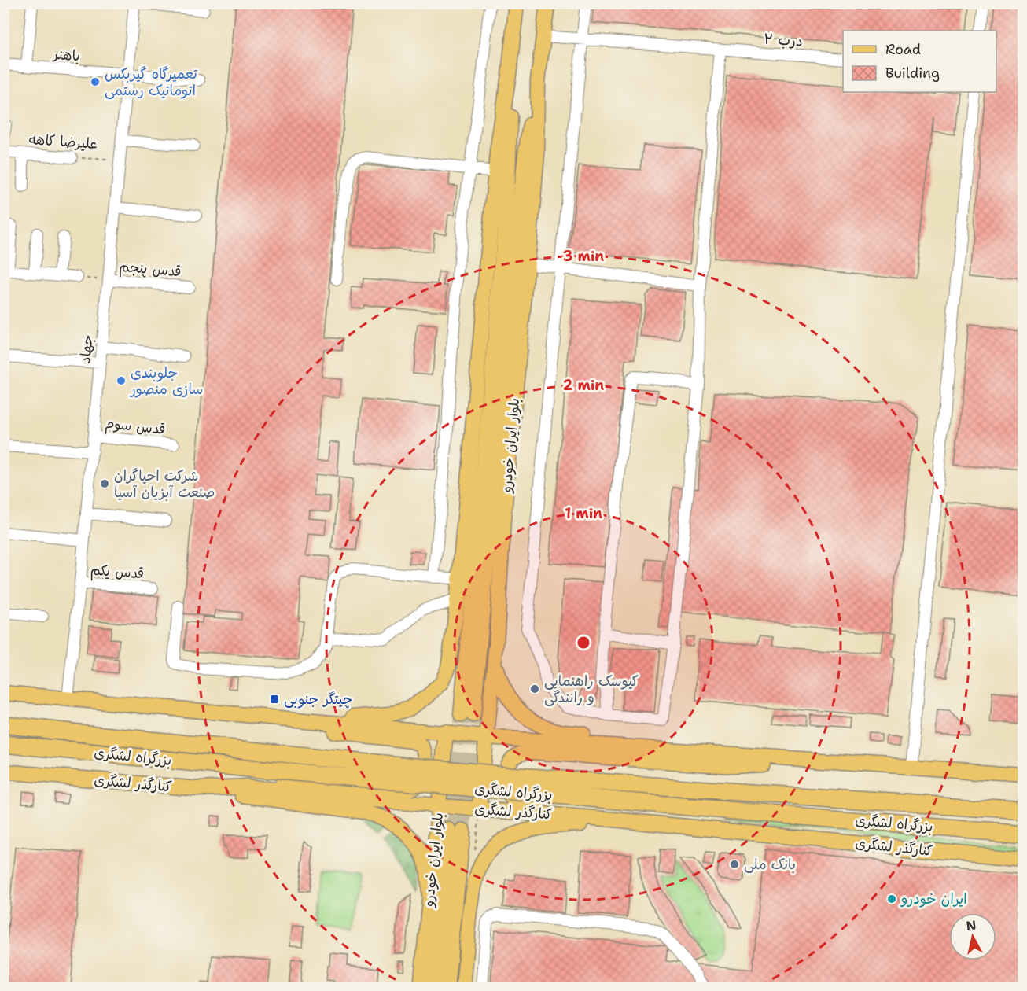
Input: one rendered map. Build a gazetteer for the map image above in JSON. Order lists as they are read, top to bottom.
{
  "streets": {
    "highway": ["بزرگراه لشگری"],
    "main road": ["بلوار ایران خودرو", "کنارگذر لشگری"],
    "street": [
      "درب ۲",
      "باهنر",
      "علیرضا کاهه",
      "قدس پنجم",
      "جهاد",
      "قدس سوم",
      "قدس یکم"
    ]
  },
  "crossings": [
    ["درب ۲", "بلوار ایران خودرو"],
    ["باهنر", "جهاد"],
    ["علیرضا کاهه", "جهاد"],
    ["قدس پنجم", "جهاد"],
    ["جهاد", "قدس سوم"],
    ["جهاد", "قدس یکم"],
    ["بلوار ایران خودرو", "کنارگذر لشگری"]
  ],
  "places": {
    "other": [
      "تعمیرگاه گیربکس اتوماتیک رستمی",
      "جلوبندی سازی منصور",
      "شرکت احیاگران صنعت آبزیان آسیا",
      "کیوسک راهنمایی و رانندگی",
      "بانک ملی",
      "ایران خودرو"
    ],
    "transit": ["چیتگر جنوبی"]
  },
  "legend": ["Road", "Building"],
  "north": "top",
  "rings": ["3 min", "2 min", "1 min"]
}
